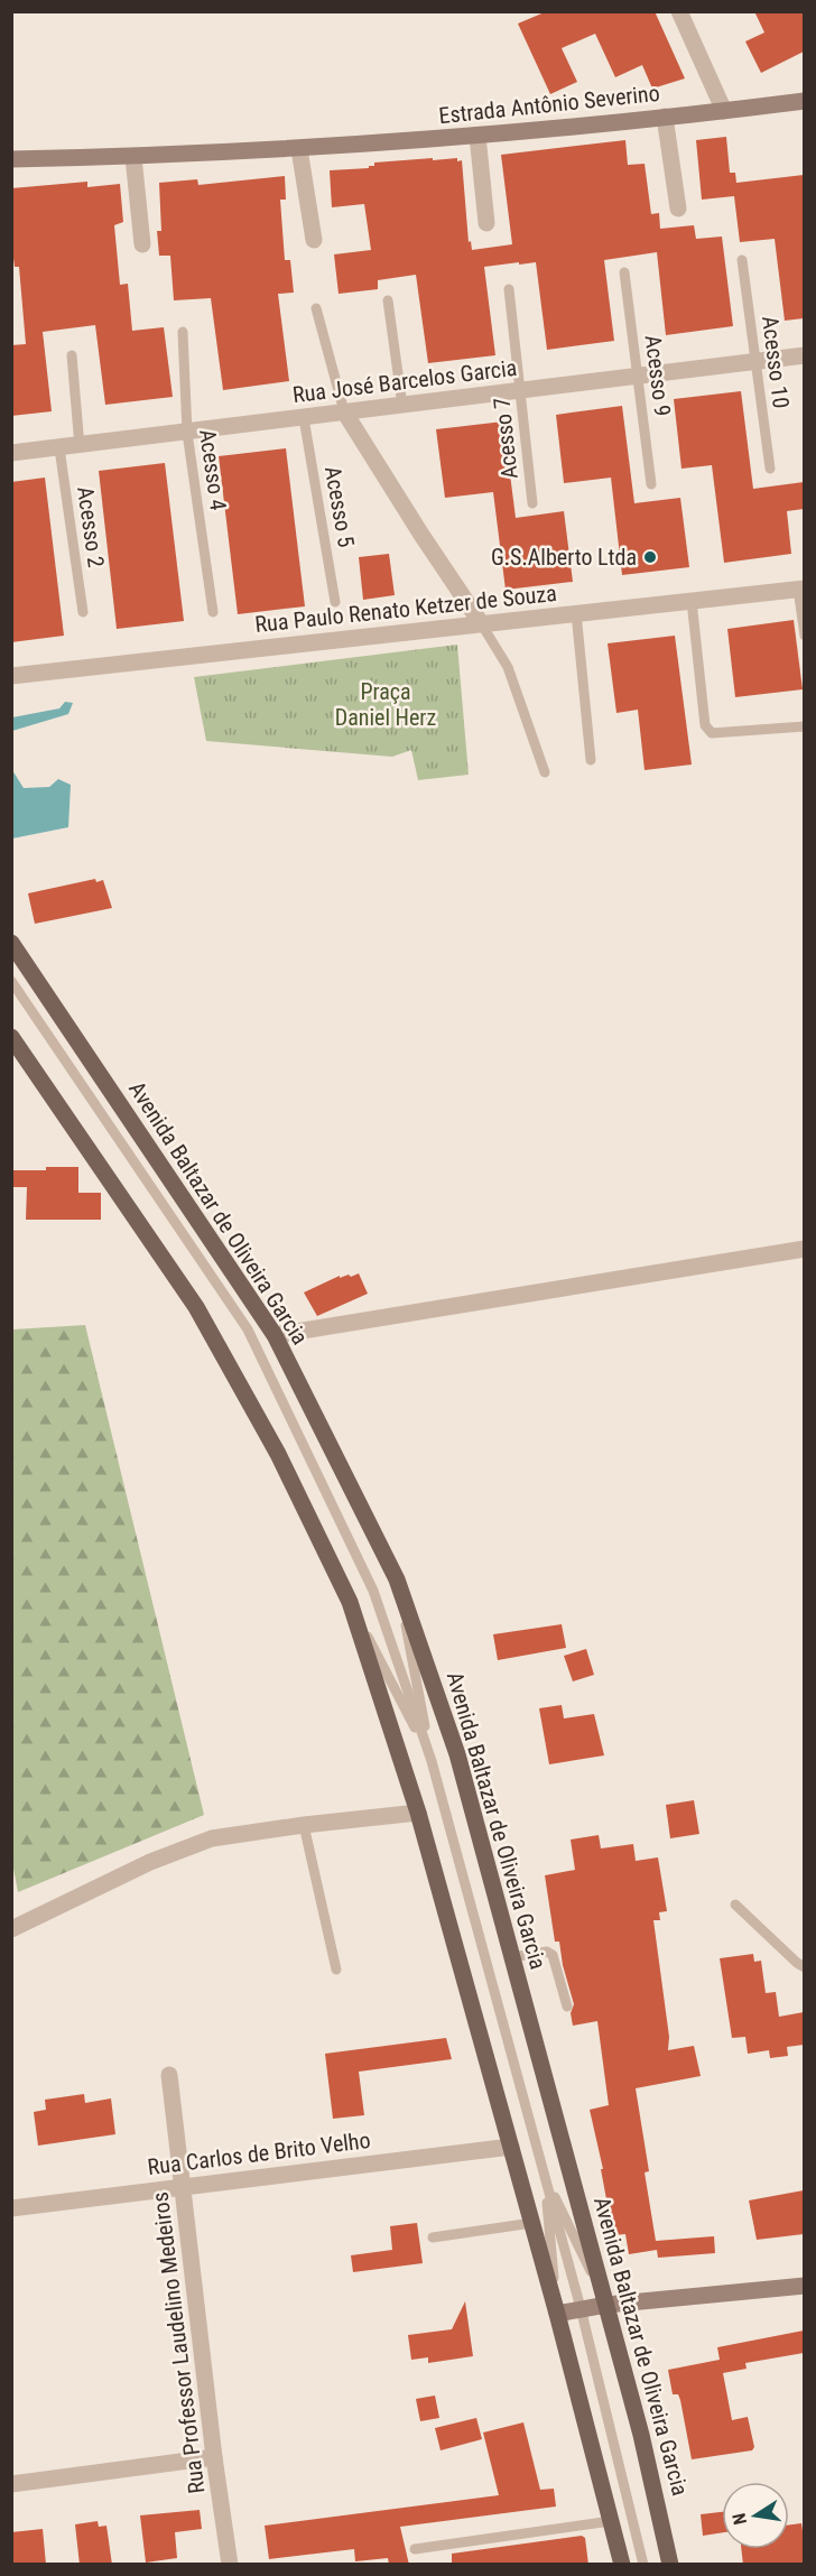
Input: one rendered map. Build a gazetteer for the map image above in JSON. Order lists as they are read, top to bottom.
{
  "streets": {
    "main road": ["Estrada Antônio Severino", "Avenida Baltazar de Oliveira Garcia"],
    "street": [
      "Rua José Barcelos Garcia",
      "Rua Paulo Renato Ketzer de Souza",
      "Rua Carlos de Brito Velho",
      "Rua Professor Laudelino Medeiros"
    ],
    "lane": [
      "Acesso 10",
      "Acesso 9",
      "Acesso 7",
      "Acesso 4",
      "Acesso 5",
      "Acesso 2"
    ]
  },
  "crossings": [
    ["Acesso 10", "Rua José Barcelos Garcia"],
    ["Acesso 9", "Rua José Barcelos Garcia"],
    ["Rua José Barcelos Garcia", "Acesso 7"],
    ["Rua José Barcelos Garcia", "Acesso 4"],
    ["Rua José Barcelos Garcia", "Acesso 5"],
    ["Rua José Barcelos Garcia", "Acesso 2"],
    ["Rua Carlos de Brito Velho", "Rua Professor Laudelino Medeiros"]
  ],
  "parks": ["Praça Daniel Herz"],
  "places": ["G.S.Alberto Ltda"],
  "north": "left"
}
